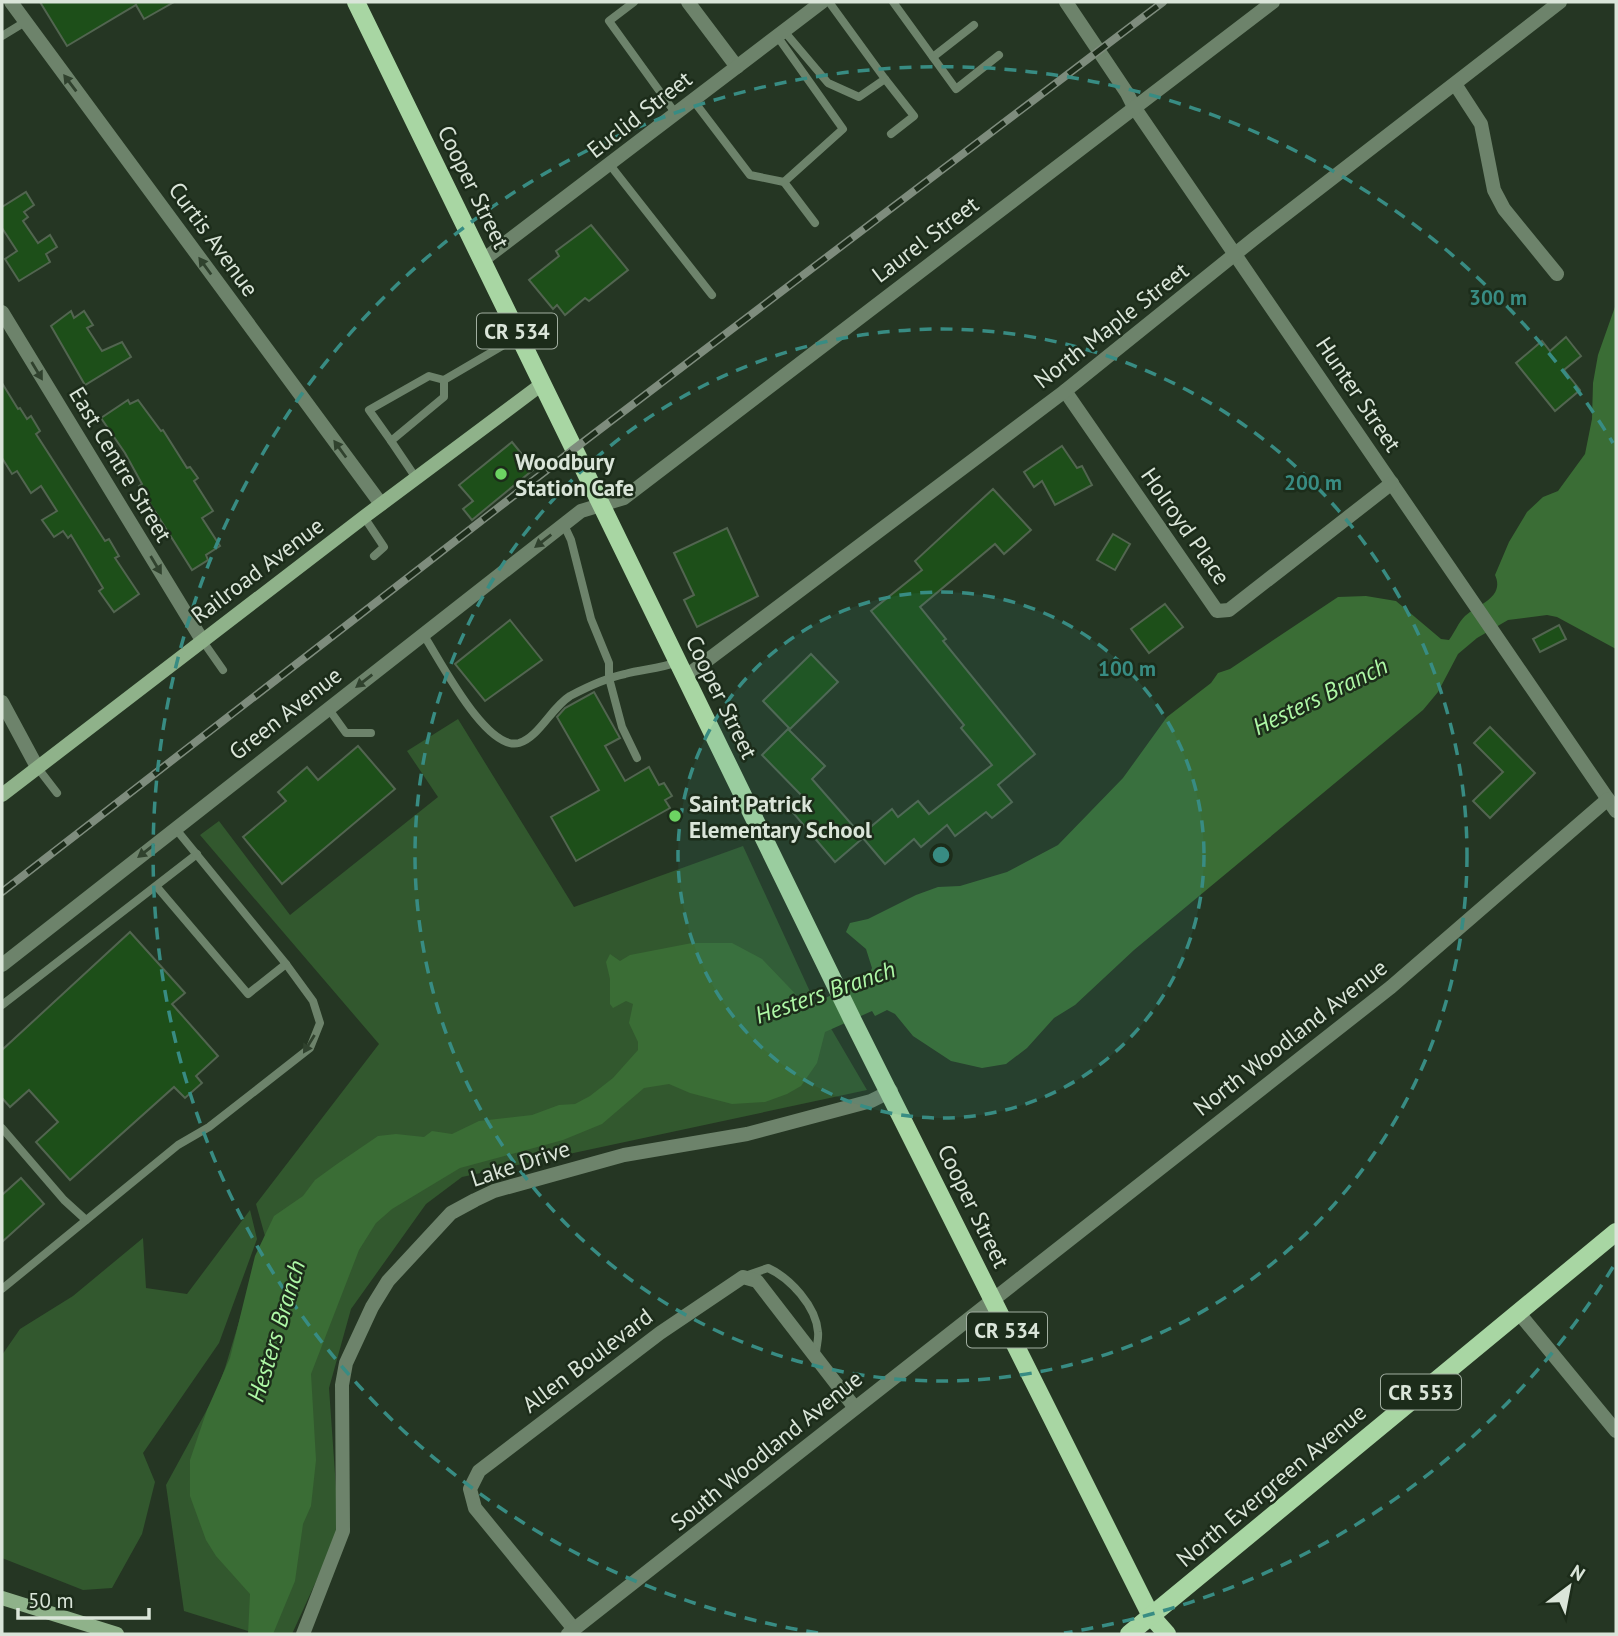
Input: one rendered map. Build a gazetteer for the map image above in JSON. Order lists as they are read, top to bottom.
{
  "streets": {
    "main road": [
      "Cooper Street",
      "CR 534",
      "CR 553",
      "North Evergreen Avenue"
    ],
    "street": [
      "Euclid Street",
      "Curtis Avenue",
      "Laurel Street",
      "North Maple Street",
      "Hunter Street",
      "East Centre Street",
      "Holroyd Place",
      "Railroad Avenue",
      "Green Avenue",
      "North Woodland Avenue",
      "Lake Drive",
      "Allen Boulevard",
      "South Woodland Avenue"
    ]
  },
  "crossings": [
    ["Euclid Street", "Cooper Street"],
    ["Cooper Street", "Laurel Street"],
    ["Cooper Street", "North Maple Street"],
    ["Cooper Street", "Railroad Avenue"],
    ["Cooper Street", "Green Avenue"],
    ["Cooper Street", "North Woodland Avenue"],
    ["Cooper Street", "Lake Drive"],
    ["Cooper Street", "CR 553"],
    ["Cooper Street", "South Woodland Avenue"],
    ["Cooper Street", "North Evergreen Avenue"],
    ["Curtis Avenue", "Railroad Avenue"],
    ["Laurel Street", "Hunter Street"],
    ["Laurel Street", "Green Avenue"],
    ["North Maple Street", "Hunter Street"],
    ["North Maple Street", "Holroyd Place"],
    ["Hunter Street", "Holroyd Place"],
    ["Hunter Street", "North Woodland Avenue"],
    ["East Centre Street", "Railroad Avenue"],
    ["North Woodland Avenue", "South Woodland Avenue"],
    ["Allen Boulevard", "South Woodland Avenue"],
    ["CR 553", "North Evergreen Avenue"]
  ],
  "one_way": ["Curtis Avenue", "East Centre Street", "Green Avenue"],
  "water": ["Hesters Branch"],
  "places": ["Woodbury Station Cafe", "Saint Patrick Elementary School"],
  "scale_bar": "50 m",
  "north": "top right",
  "rings": ["300 m", "200 m", "100 m"]
}
